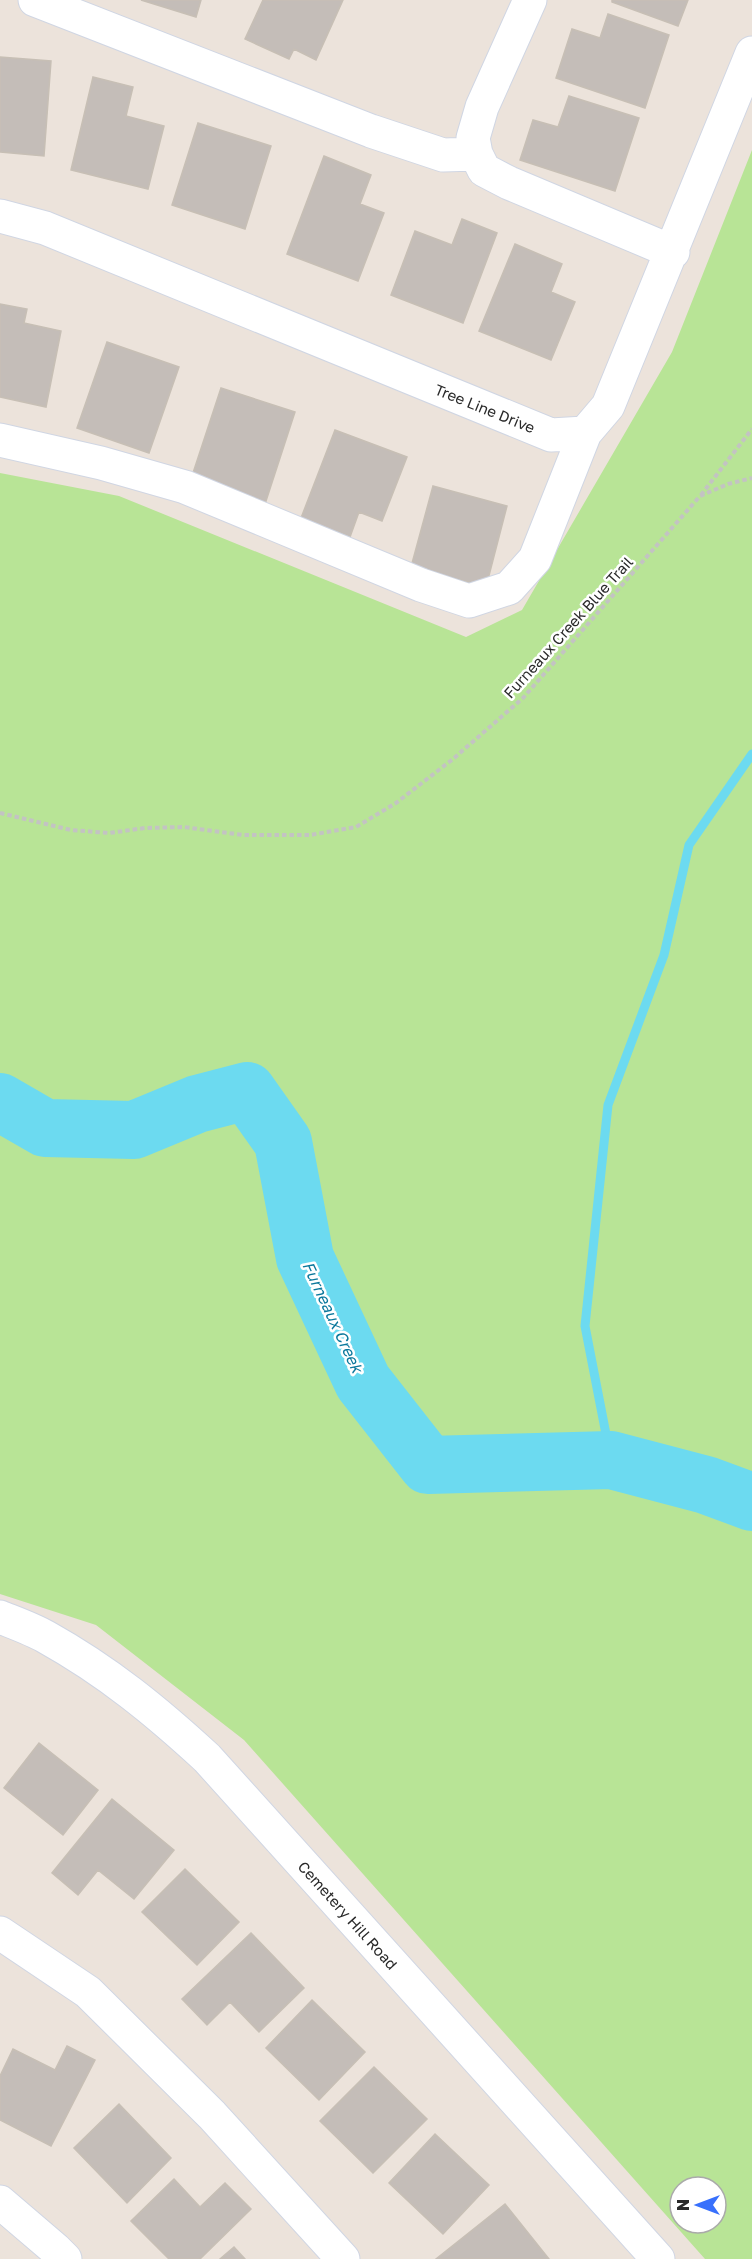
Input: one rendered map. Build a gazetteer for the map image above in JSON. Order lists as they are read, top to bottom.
{
  "streets": {
    "street": ["Tree Line Drive", "Cemetery Hill Road"],
    "path": ["Furneaux Creek Blue Trail"]
  },
  "water": ["Furneaux Creek"],
  "north": "left"
}
